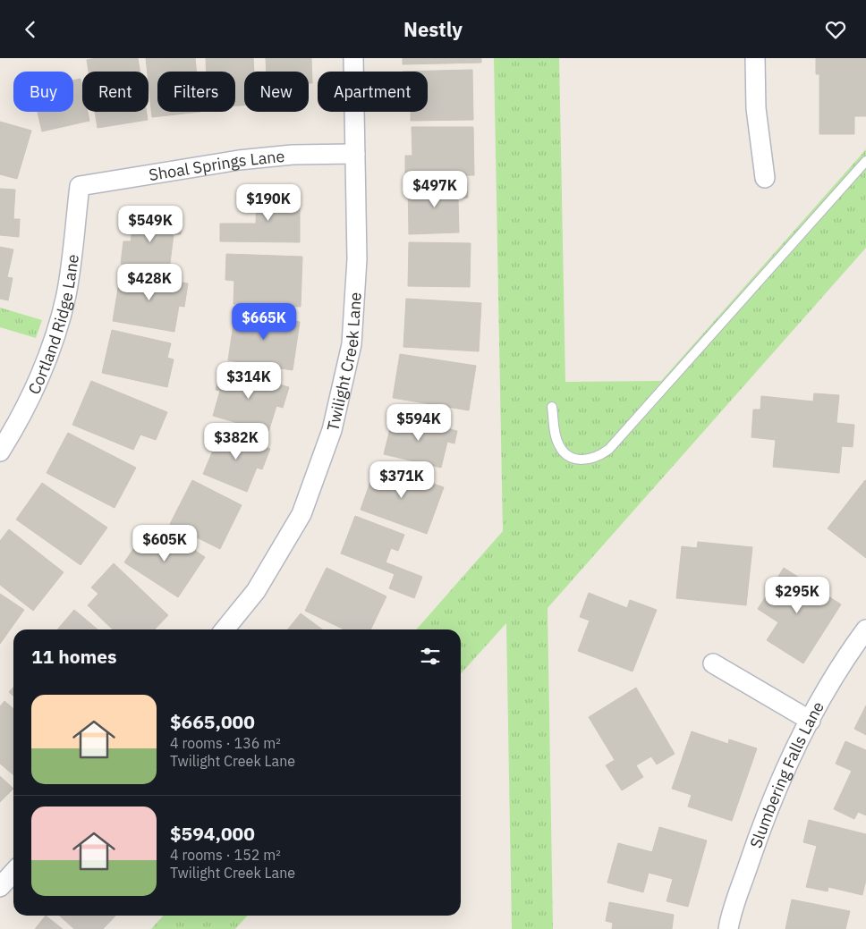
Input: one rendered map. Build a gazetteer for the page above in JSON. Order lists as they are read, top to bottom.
{
  "streets": {
    "street": [
      "Shoal Springs Lane",
      "Cortland Ridge Lane",
      "Twilight Creek Lane",
      "Slumbering Falls Lane"
    ]
  },
  "crossings": [
    ["Shoal Springs Lane", "Cortland Ridge Lane"],
    ["Shoal Springs Lane", "Twilight Creek Lane"]
  ],
  "page": {
    "header": "Nestly",
    "chip": [
      "Buy",
      "Rent",
      "Filters",
      "New",
      "Apartment"
    ],
    "price": [
      "$497K",
      "$190K",
      "$549K",
      "$428K",
      "$665K",
      "$314K",
      "$594K",
      "$382K",
      "$371K",
      "$605K",
      "$295K"
    ],
    "heading": "11 homes",
    "list": [
      {
        "name": "$665,000",
        "note": "4 rooms · 136 m² · Twilight Creek Lane"
      },
      {
        "name": "$594,000",
        "note": "4 rooms · 152 m² · Twilight Creek Lane"
      }
    ]
  }
}
